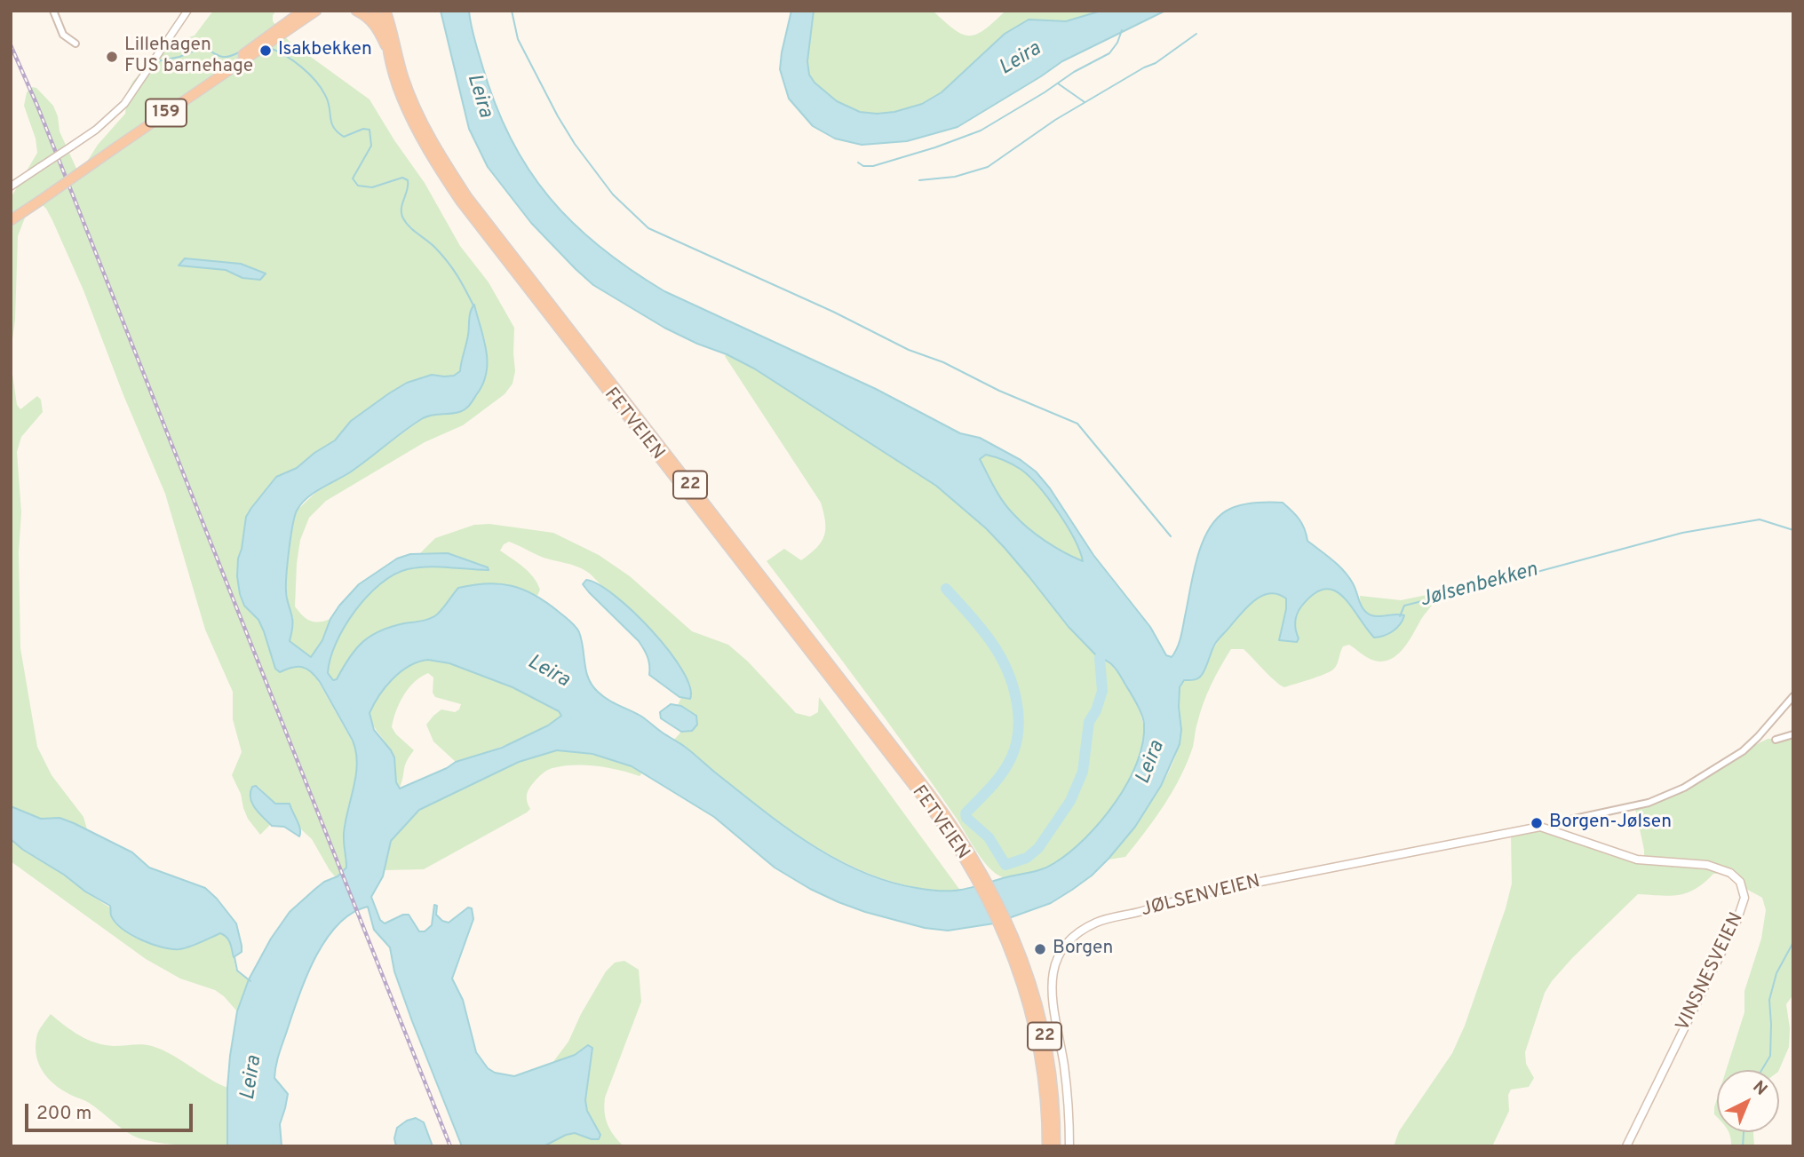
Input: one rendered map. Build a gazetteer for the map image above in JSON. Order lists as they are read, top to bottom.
{
  "streets": {
    "highway": ["159", "FETVEIEN", "22"],
    "main road": ["JØLSENVEIEN", "VINSNESVEIEN"]
  },
  "crossings": [
    ["FETVEIEN", "22"],
    ["JØLSENVEIEN", "VINSNESVEIEN"]
  ],
  "water": ["Leira", "Jølsenbekken"],
  "places": [
    "Isakbekken",
    "Lillehagen FUS barnehage",
    "Borgen-Jølsen",
    "Borgen"
  ],
  "scale_bar": "200 m",
  "north": "top right"
}
